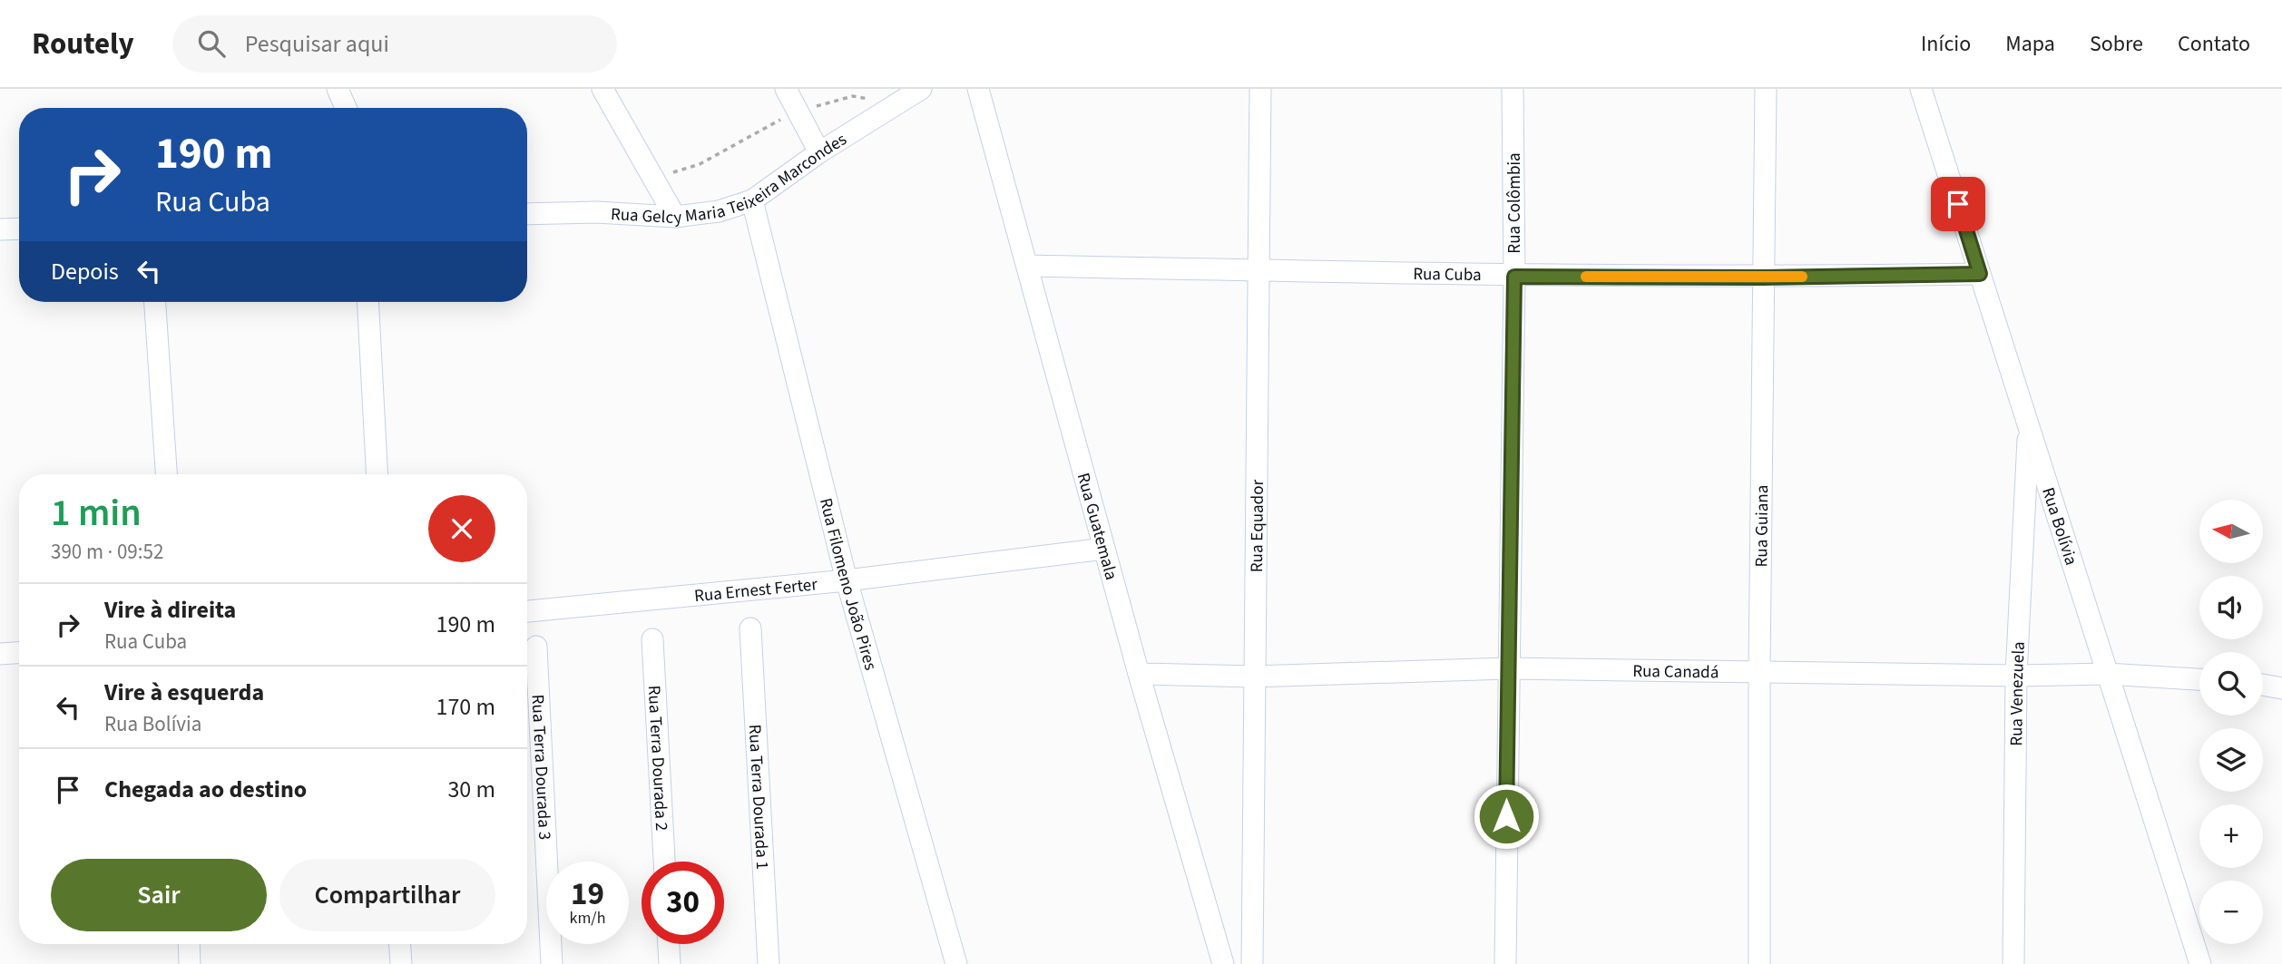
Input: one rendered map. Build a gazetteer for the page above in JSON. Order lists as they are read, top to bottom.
{
  "streets": {
    "street": [
      "Rua Gelcy Maria Teixeira Marcondes",
      "Rua Colômbia",
      "Rua Cuba",
      "Rua Equador",
      "Rua Guiana",
      "Rua Guatemala",
      "Rua Bolívia",
      "Rua Filomeno João Pires",
      "Rua Ernest Ferter",
      "Rua Canadá",
      "Rua Venezuela",
      "Rua Terra Dourada 2",
      "Rua Terra Dourada 3",
      "Rua Terra Dourada 1"
    ]
  },
  "crossings": [
    ["Rua Gelcy Maria Teixeira Marcondes", "Rua Filomeno João Pires"],
    ["Rua Colômbia", "Rua Cuba"],
    ["Rua Colômbia", "Rua Canadá"],
    ["Rua Cuba", "Rua Equador"],
    ["Rua Cuba", "Rua Guiana"],
    ["Rua Cuba", "Rua Guatemala"],
    ["Rua Cuba", "Rua Bolívia"],
    ["Rua Equador", "Rua Canadá"],
    ["Rua Guiana", "Rua Canadá"],
    ["Rua Guatemala", "Rua Ernest Ferter"],
    ["Rua Guatemala", "Rua Canadá"],
    ["Rua Bolívia", "Rua Canadá"],
    ["Rua Bolívia", "Rua Venezuela"],
    ["Rua Filomeno João Pires", "Rua Ernest Ferter"],
    ["Rua Canadá", "Rua Venezuela"]
  ],
  "north": "left",
  "page": {
    "header": "Routely",
    "search": "Pesquisar aqui",
    "nav": [
      "Início",
      "Mapa",
      "Sobre",
      "Contato"
    ],
    "turn": ["190 m", "Rua Cuba"],
    "then": "Depois",
    "heading": ["1 min", "390 m · 09:52"],
    "map_buttons": ["+", "−"],
    "list": [
      {
        "name": "Vire à direita",
        "note": "Rua Cuba",
        "value": "190 m"
      },
      {
        "name": "Vire à esquerda",
        "note": "Rua Bolívia",
        "value": "170 m"
      },
      {
        "name": "Chegada ao destino",
        "value": "30 m"
      }
    ],
    "buttons": ["Sair", "Compartilhar"],
    "speed": "19 km/h",
    "limit": "30"
  }
}
